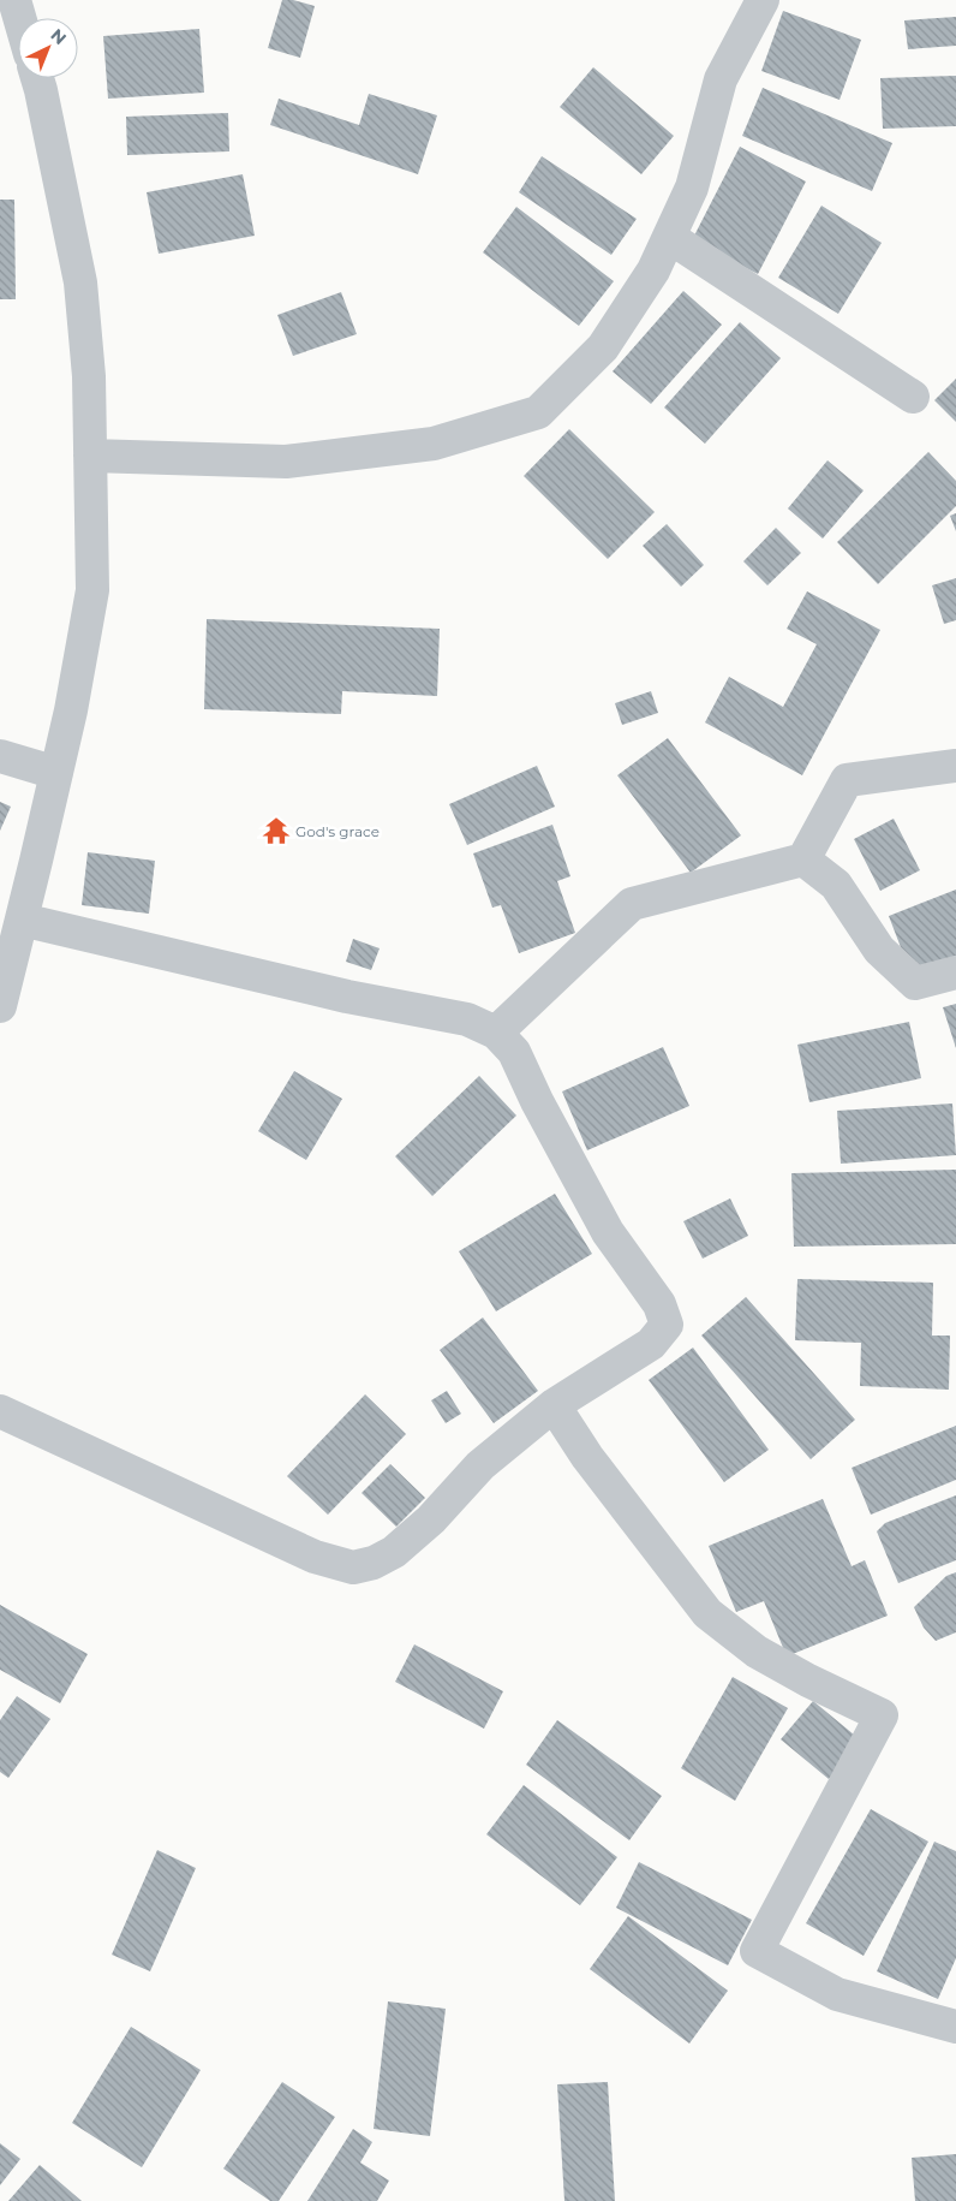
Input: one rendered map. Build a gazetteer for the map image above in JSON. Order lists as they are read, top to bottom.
{
  "places": {
    "temple": ["God's grace"]
  },
  "north": "top right"
}
